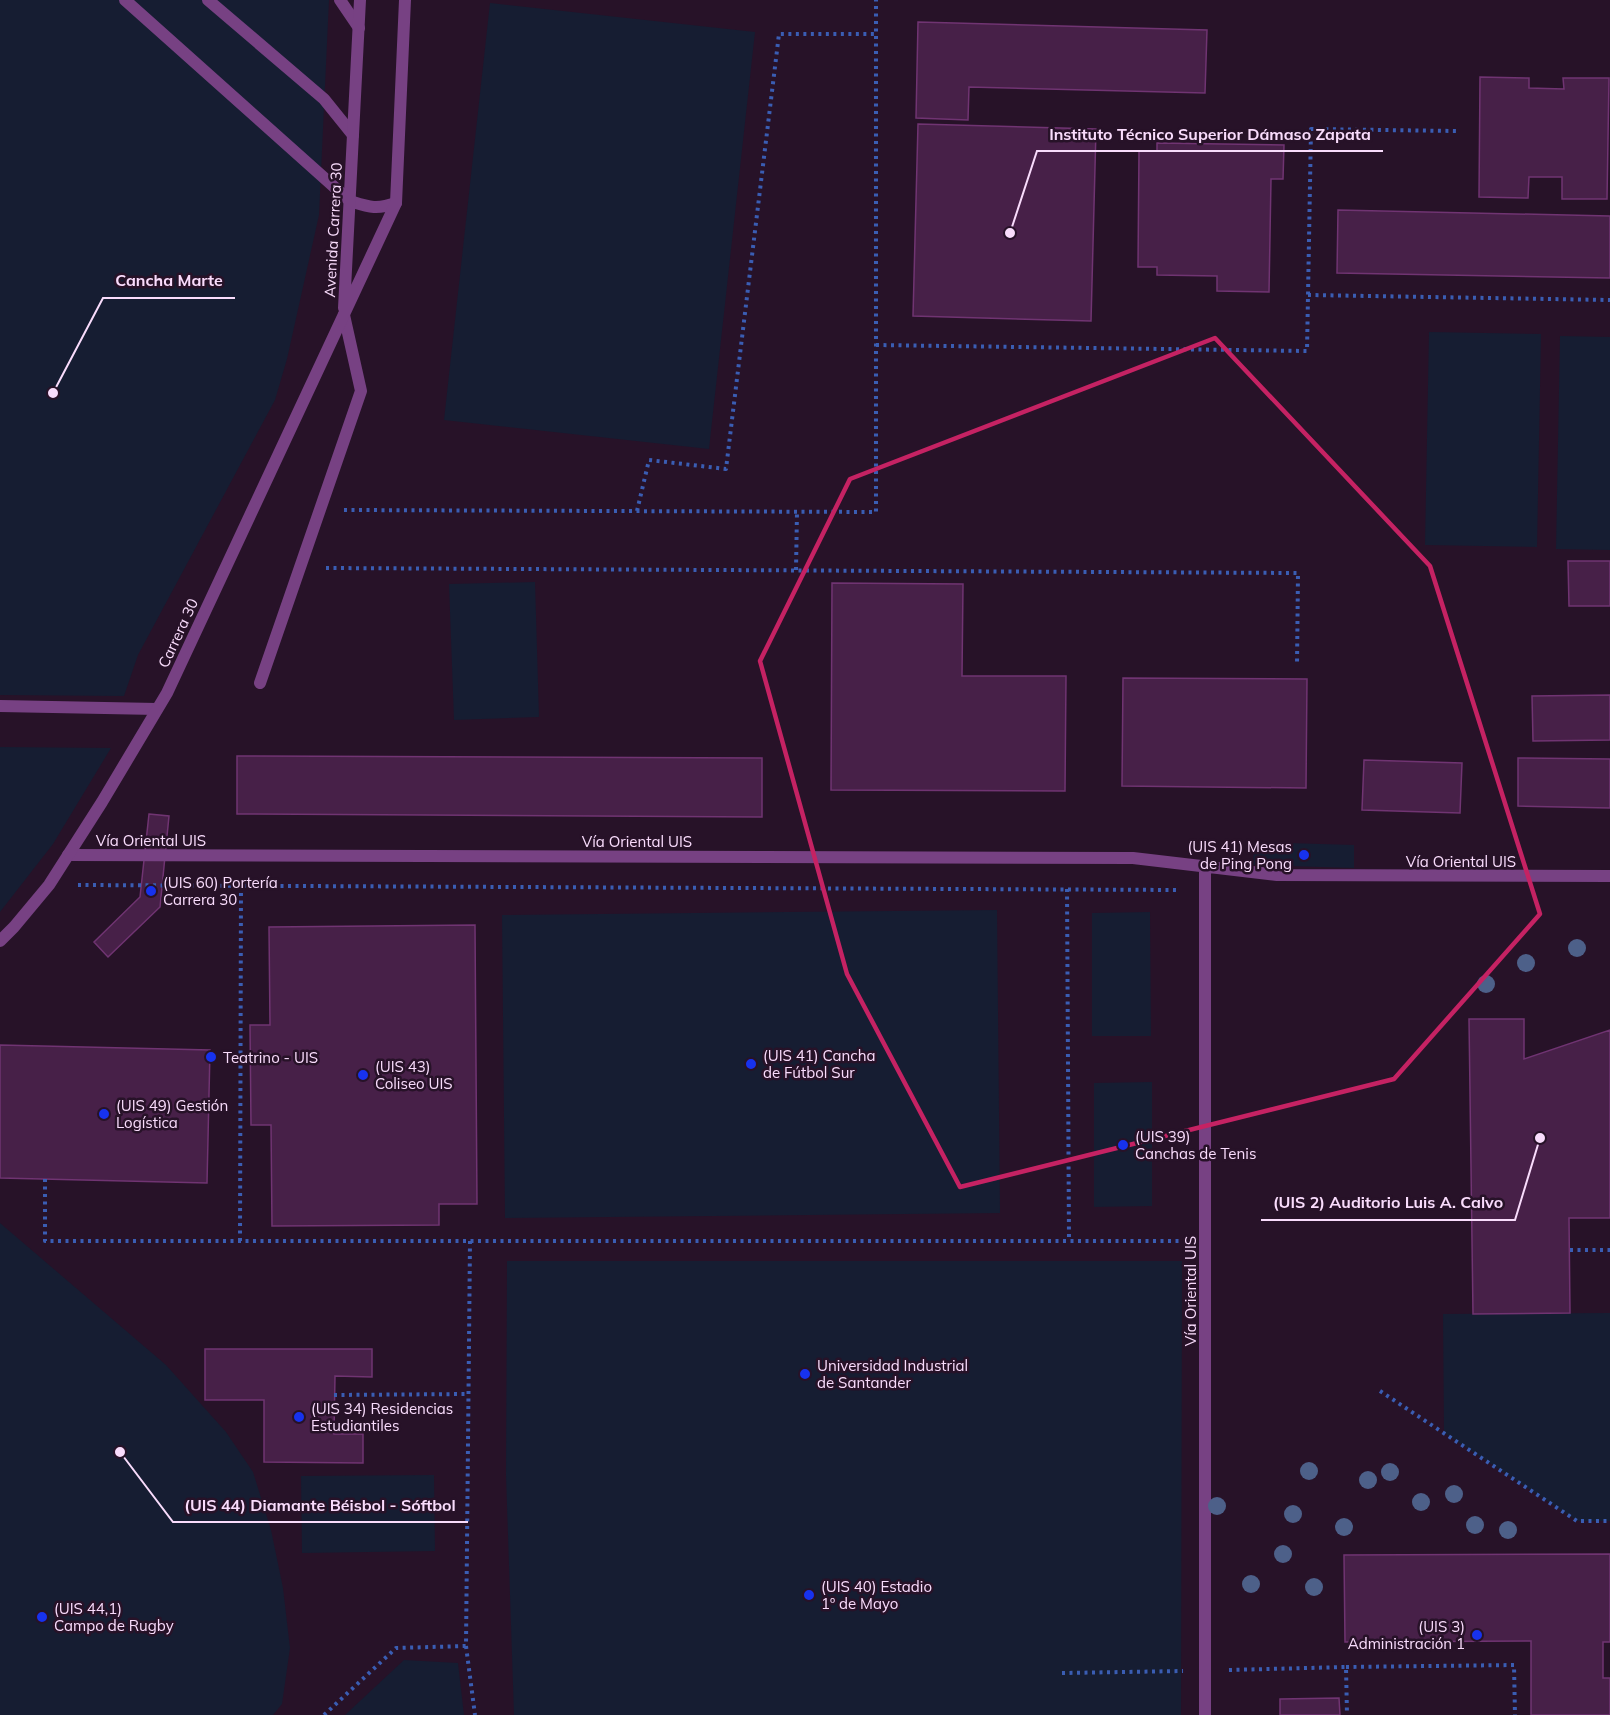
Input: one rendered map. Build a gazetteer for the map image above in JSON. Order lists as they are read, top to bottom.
{
  "streets": {
    "street": ["Avenida Carrera 30", "Carrera 30", "Vía Oriental UIS"]
  },
  "crossings": [
    ["Avenida Carrera 30", "Carrera 30"],
    ["Carrera 30", "Vía Oriental UIS"]
  ],
  "places": [
    "Instituto Técnico Superior Dámaso Zapata",
    "Cancha Marte",
    "(UIS 41) Mesas de Ping Pong",
    "(UIS 60) Portería Carrera 30",
    "Teatrino - UIS",
    "(UIS 41) Cancha de Fútbol Sur",
    "(UIS 43) Coliseo UIS",
    "(UIS 49) Gestión Logística",
    "(UIS 2) Auditorio Luis A. Calvo",
    "(UIS 39) Canchas de Tenis",
    "Universidad Industrial de Santander",
    "(UIS 34) Residencias Estudiantiles",
    "(UIS 44) Diamante Béisbol - Sóftbol",
    "(UIS 40) Estadio 1º de Mayo",
    "(UIS 44,1) Campo de Rugby",
    "(UIS 3) Administración 1"
  ]
}
